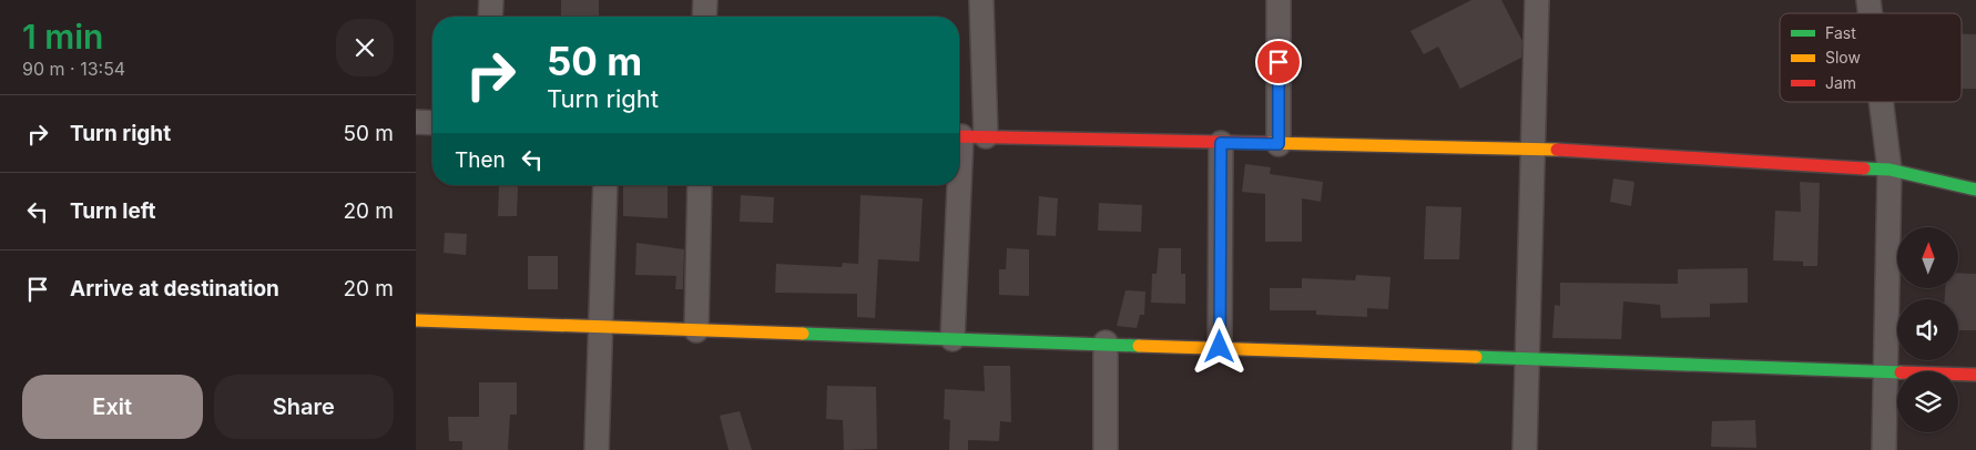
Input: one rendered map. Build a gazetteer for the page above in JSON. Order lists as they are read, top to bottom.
{
  "legend": ["Fast", "Slow", "Jam"],
  "north": "top",
  "page": {
    "heading": ["1 min", "90 m · 13:54"],
    "turn": ["50 m", "Turn right"],
    "list": [
      {
        "name": "Turn right",
        "value": "50 m"
      },
      {
        "name": "Turn left",
        "value": "20 m"
      },
      {
        "name": "Arrive at destination",
        "value": "20 m"
      }
    ],
    "then": "Then",
    "buttons": ["Exit", "Share"]
  }
}
